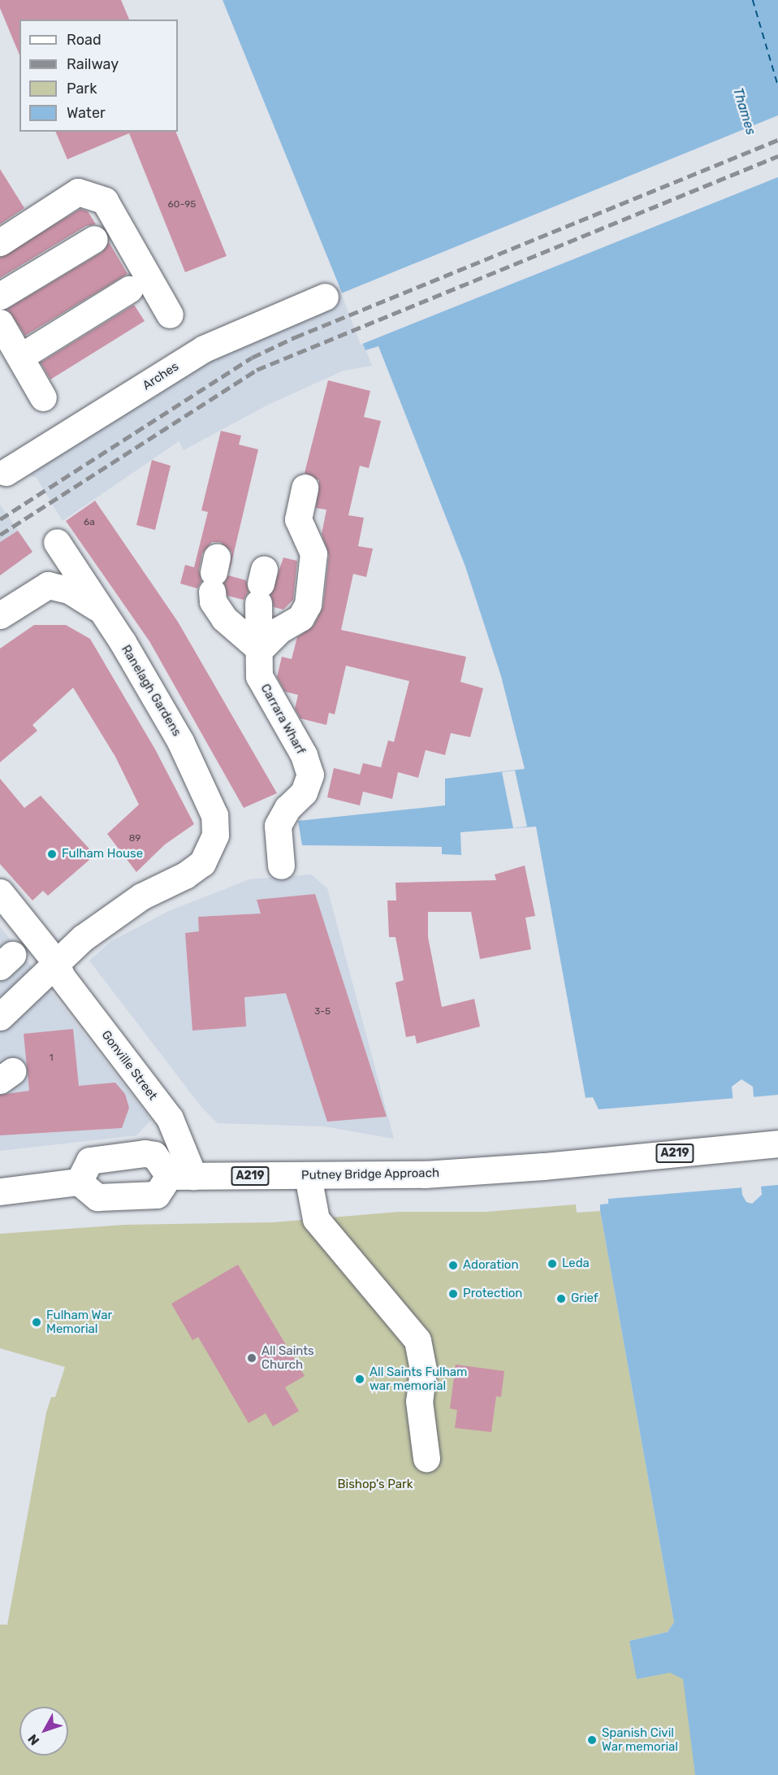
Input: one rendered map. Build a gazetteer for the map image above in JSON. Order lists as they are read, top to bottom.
{
  "streets": {
    "main road": [
      "Arches",
      "Ranelagh Gardens",
      "Carrara Wharf",
      "Gonville Street",
      "A219",
      "Putney Bridge Approach"
    ]
  },
  "crossings": [
    ["Ranelagh Gardens", "Gonville Street"],
    ["Gonville Street", "Putney Bridge Approach"]
  ],
  "water": ["Thames"],
  "parks": ["Bishop's Park"],
  "places": [
    "Fulham House",
    "Leda",
    "Adoration",
    "Protection",
    "Grief",
    "Fulham War Memorial",
    "All Saints Church",
    "All Saints Fulham war memorial",
    "Spanish Civil War memorial"
  ],
  "house_numbers": [
    "60-95",
    "6a",
    "89",
    "3-5",
    "1"
  ],
  "legend": [
    "Road",
    "Railway",
    "Park",
    "Water"
  ],
  "north": "bottom left"
}
